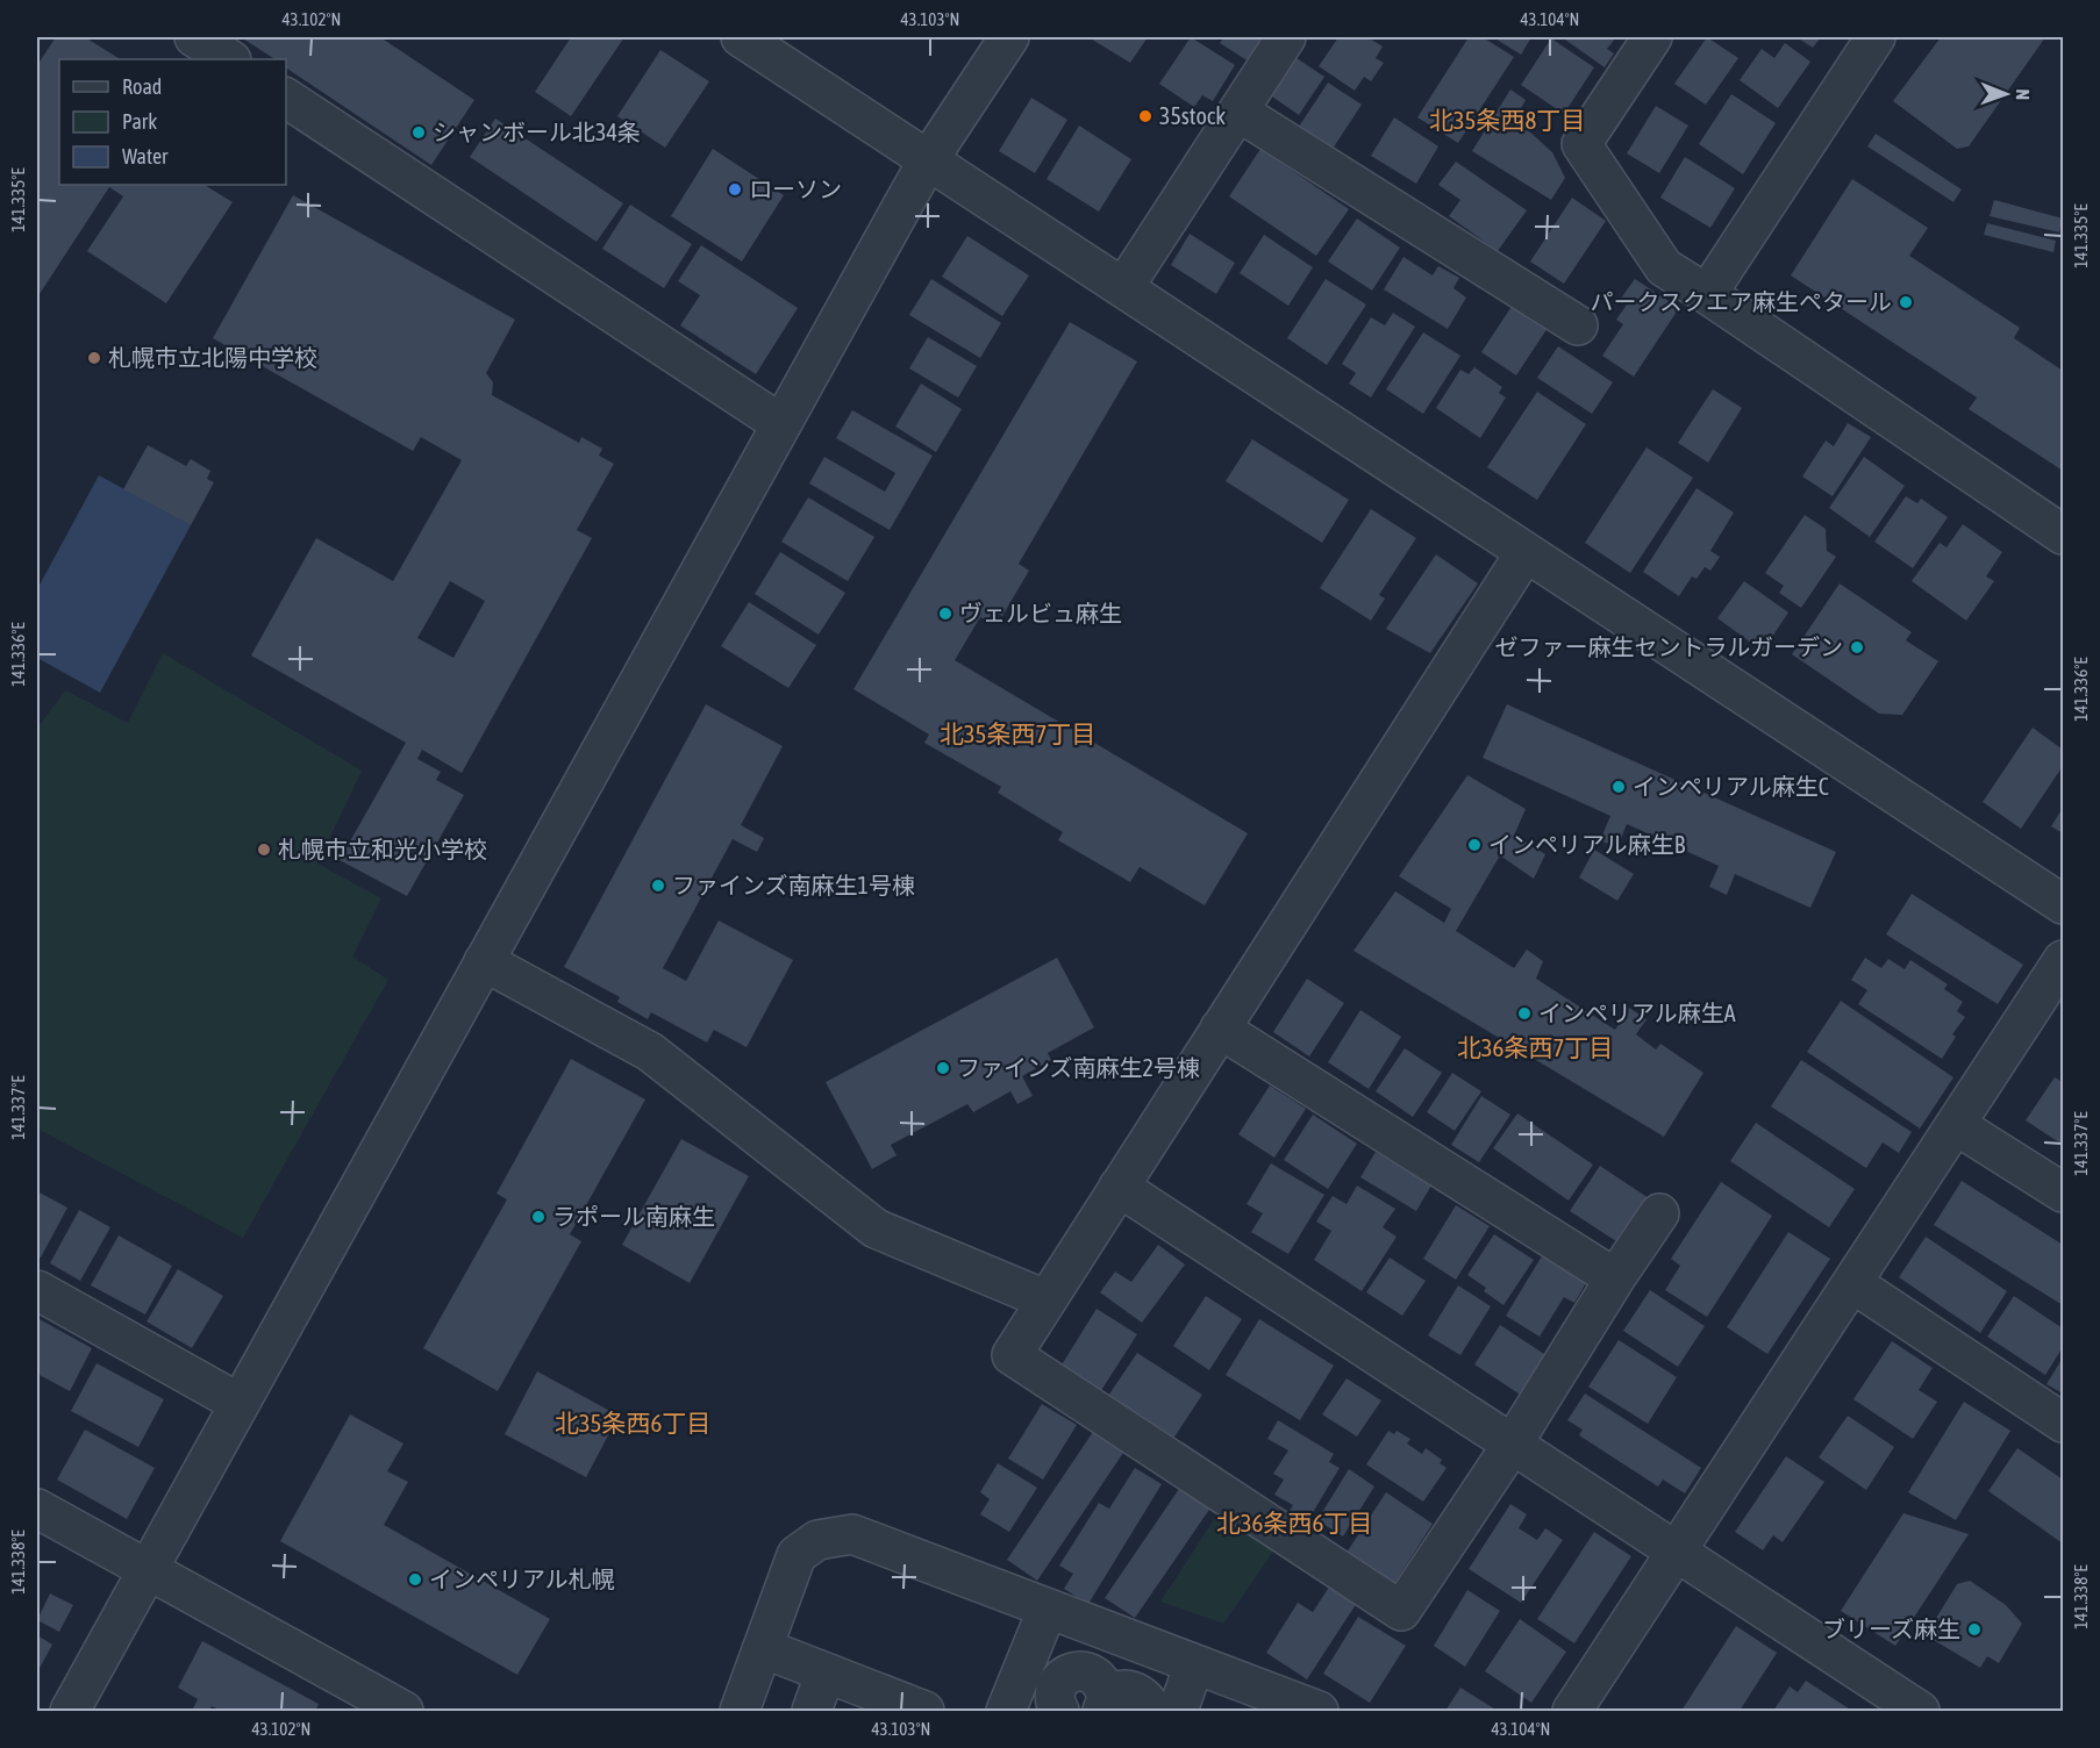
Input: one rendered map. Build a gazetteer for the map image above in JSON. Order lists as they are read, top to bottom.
{
  "districts": [
    "北35条西8丁目",
    "北35条西7丁目",
    "北36条西7丁目",
    "北35条西6丁目",
    "北36条西6丁目"
  ],
  "places": [
    "35stock",
    "シャンボール北34条",
    "ローソン",
    "パークスクエア麻生ペタール",
    "札幌市立北陽中学校",
    "ヴェルビュ麻生",
    "ゼファー麻生セントラルガーデン",
    "インペリアル麻生C",
    "インペリアル麻生B",
    "札幌市立和光小学校",
    "ファインズ南麻生1号棟",
    "インペリアル麻生A",
    "ファインズ南麻生2号棟",
    "ラポール南麻生",
    "インペリアル札幌",
    "ブリーズ麻生"
  ],
  "legend": ["Road", "Park", "Water"],
  "north": "right",
  "coordinates": [
    "43.102°N",
    "43.103°N",
    "43.104°N",
    "141.335°E",
    "141.336°E",
    "141.337°E",
    "141.338°E"
  ]
}
